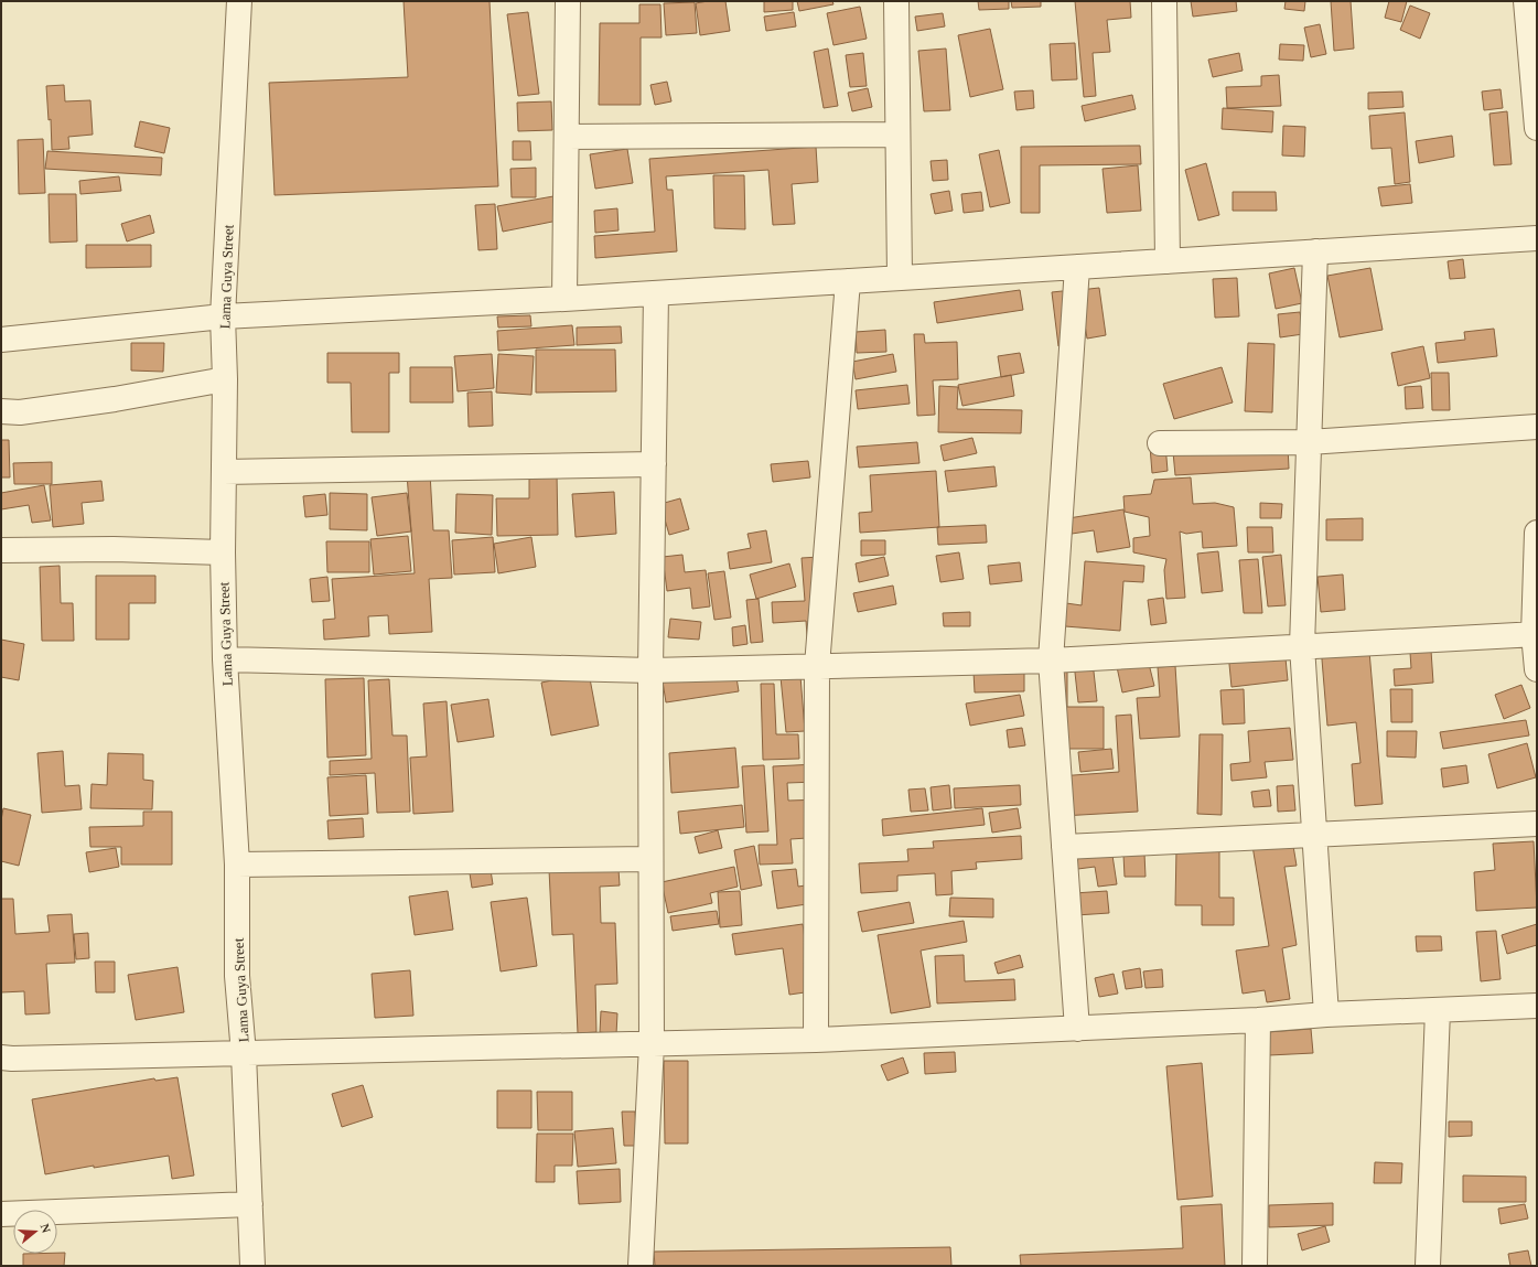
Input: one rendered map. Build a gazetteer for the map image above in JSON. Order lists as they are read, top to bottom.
{
  "streets": {
    "street": ["Lama Guya Street"]
  },
  "north": "right"
}
